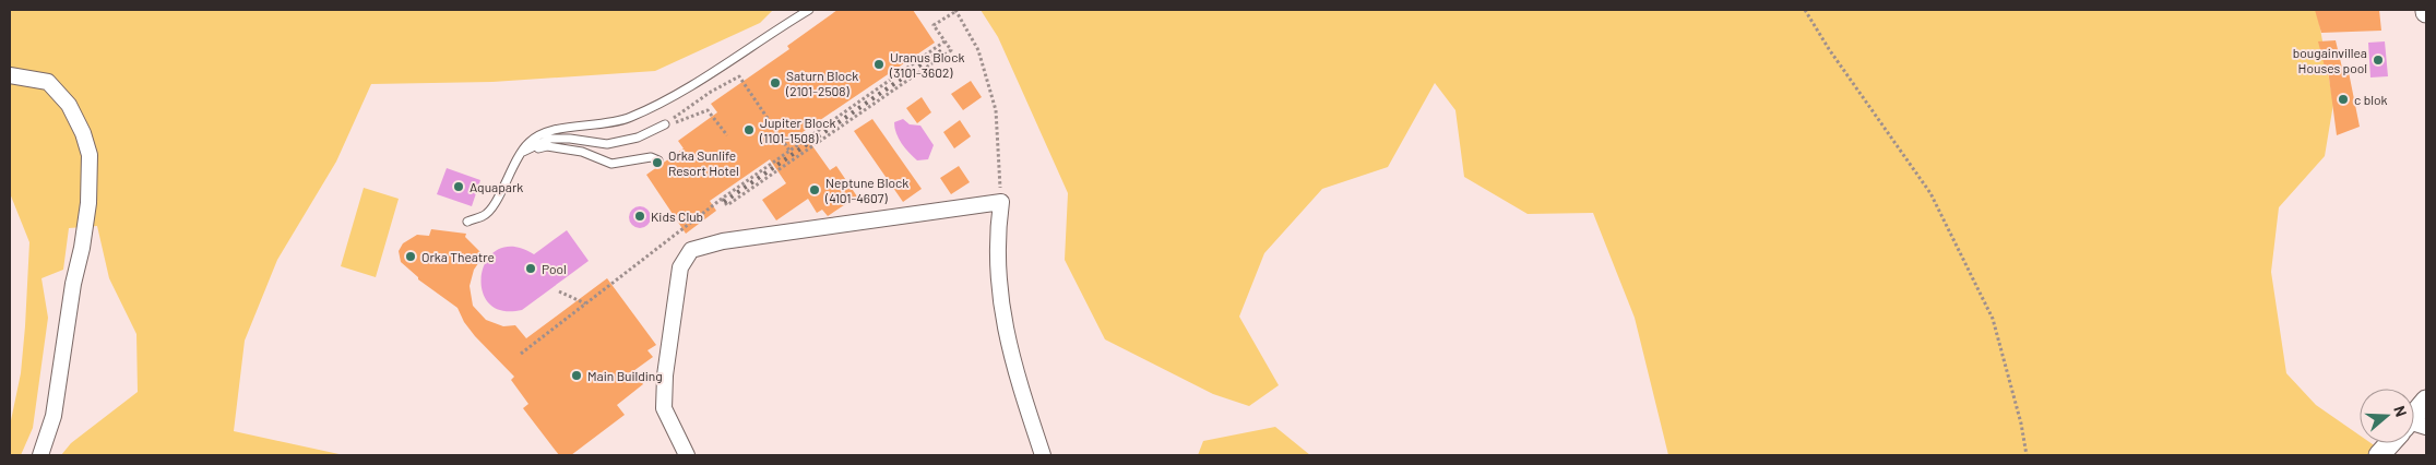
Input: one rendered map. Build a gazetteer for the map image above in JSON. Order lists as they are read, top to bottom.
{
  "places": [
    "bougainvillea Houses pool",
    "Uranus Block (3101-3602)",
    "Saturn Block (2101-2508)",
    "c blok",
    "Jupiter Block (1101-1508)",
    "Orka Sunlife Resort Hotel",
    "Aquapark",
    "Neptune Block (4101-4607)",
    "Kids Club",
    "Orka Theatre",
    "Pool",
    "Main Building"
  ],
  "north": "right"
}
